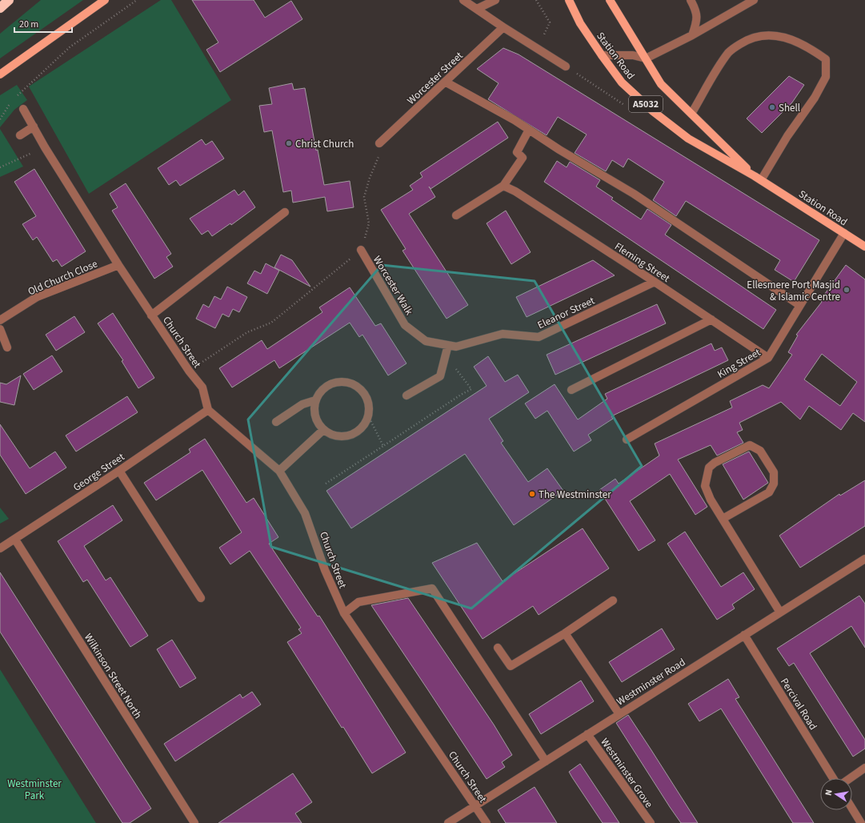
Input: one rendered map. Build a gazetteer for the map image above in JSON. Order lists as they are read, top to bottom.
{
  "streets": {
    "main road": ["Station Road", "A5032"],
    "street": [
      "Worcester Street",
      "Fleming Street",
      "Old Church Close",
      "Worcester Walk",
      "Eleanor Street",
      "Church Street",
      "King Street",
      "George Street",
      "Wilkinson Street North",
      "Westminster Road",
      "Percival Road",
      "Westminster Grove"
    ]
  },
  "crossings": [
    ["Station Road", "King Street"],
    ["Fleming Street", "Eleanor Street"],
    ["Fleming Street", "King Street"],
    ["Old Church Close", "Church Street"],
    ["Worcester Walk", "Eleanor Street"],
    ["Church Street", "George Street"],
    ["Church Street", "Westminster Road"],
    ["George Street", "Wilkinson Street North"],
    ["Westminster Road", "Percival Road"],
    ["Westminster Road", "Westminster Grove"]
  ],
  "parks": ["Westminster Park"],
  "places": [
    "Shell",
    "Christ Church",
    "Ellesmere Port Masjid & Islamic Centre",
    "The Westminster"
  ],
  "scale_bar": "20 m",
  "north": "left"
}
